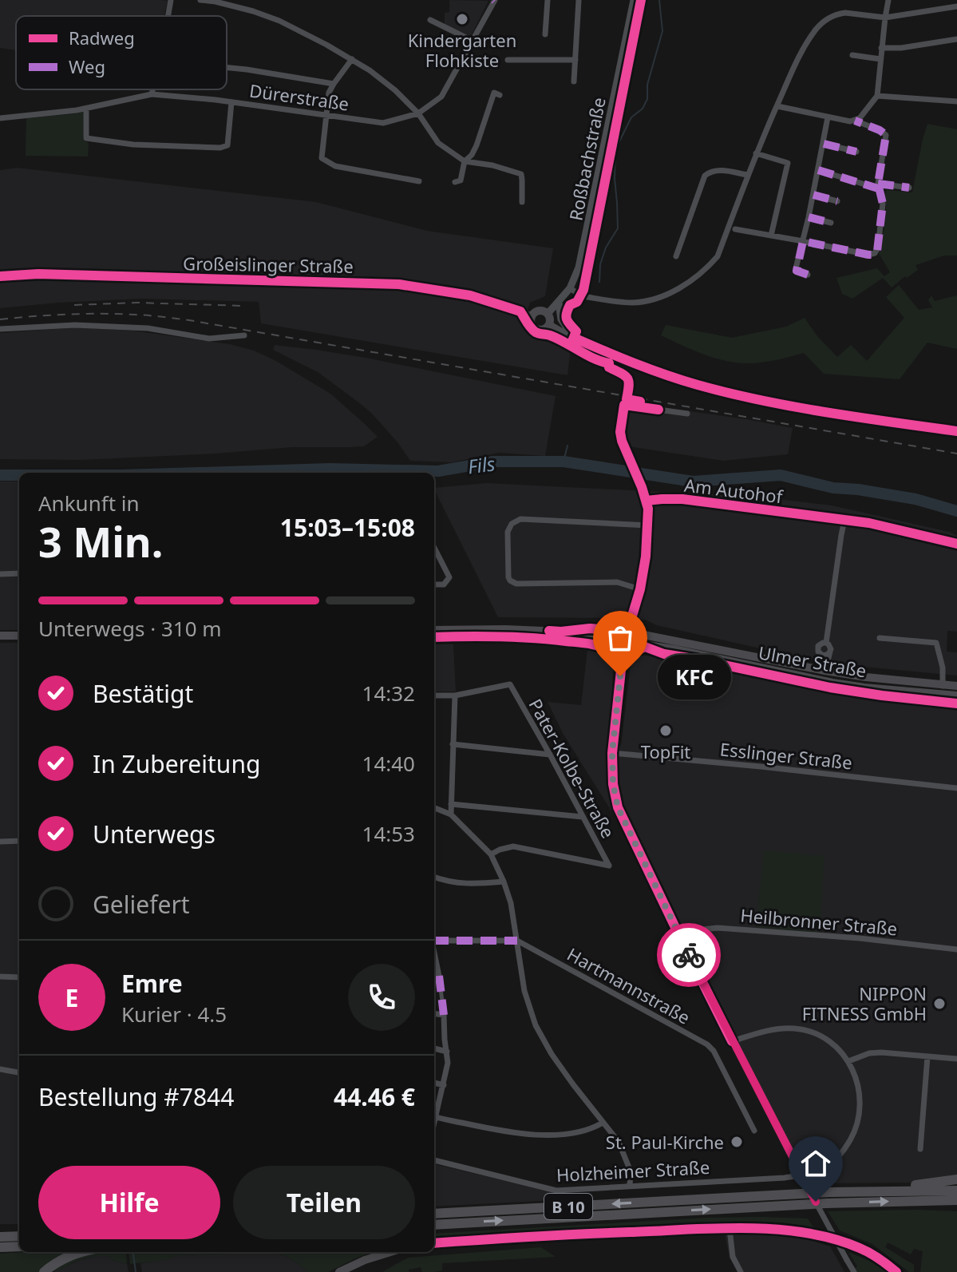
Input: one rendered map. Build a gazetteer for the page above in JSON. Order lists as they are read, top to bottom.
{
  "streets": {
    "highway": ["B 10"],
    "main road": ["Großeislinger Straße", "Ulmer Straße"],
    "street": [
      "Dürerstraße",
      "Roßbachstraße",
      "Am Autohof",
      "Esslinger Straße",
      "Pater-Kolbe-Straße",
      "Heilbronner Straße",
      "Hartmannstraße",
      "Holzheimer Straße"
    ]
  },
  "crossings": [
    ["Roßbachstraße", "Großeislinger Straße"]
  ],
  "water": ["Fils"],
  "places": [
    "Kindergarten Flohkiste",
    "KFC",
    "TopFit",
    "NIPPON FITNESS GmbH",
    "St. Paul-Kirche"
  ],
  "legend": ["Radweg", "Weg"],
  "page": {
    "heading": ["3 Min.", "Ankunft in", "15:03–15:08"],
    "panel": [
      "Emre",
      "Kurier · 4.5",
      "Bestellung #7844",
      "44.46 €"
    ],
    "bar": "Unterwegs · 310 m",
    "bubble": "KFC",
    "list": [
      ["Bestätigt", "14:32"],
      ["In Zubereitung", "14:40"],
      ["Unterwegs", "14:53"],
      "Geliefert"
    ],
    "round": "E",
    "buttons": ["Hilfe", "Teilen"]
  }
}
